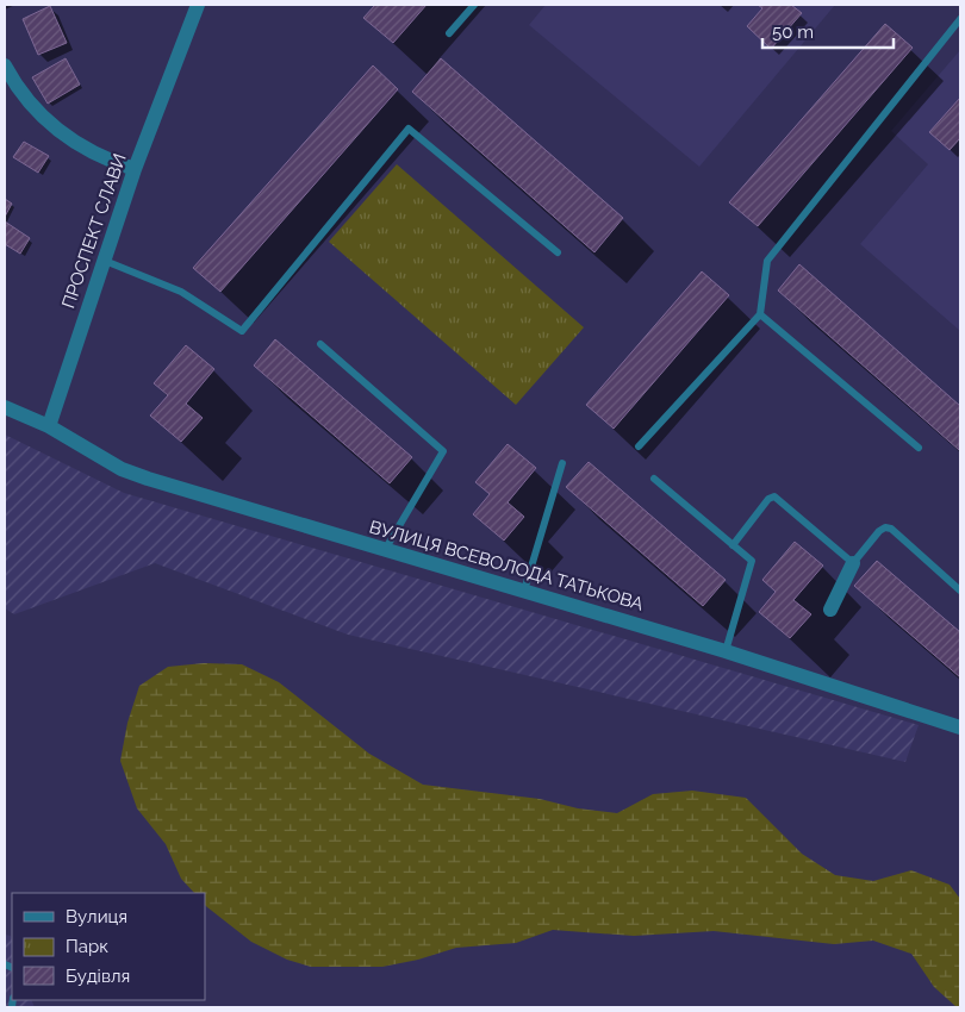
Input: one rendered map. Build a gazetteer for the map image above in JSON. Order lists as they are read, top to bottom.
{
  "streets": {
    "street": ["ПРОСПЕКТ СЛАВИ", "ВУЛИЦЯ ВСЕВОЛОДА ТАТЬКОВА"]
  },
  "crossings": [
    ["ПРОСПЕКТ СЛАВИ", "ВУЛИЦЯ ВСЕВОЛОДА ТАТЬКОВА"]
  ],
  "legend": ["Вулиця", "Парк", "Будівля"],
  "scale_bar": "50 m"
}
